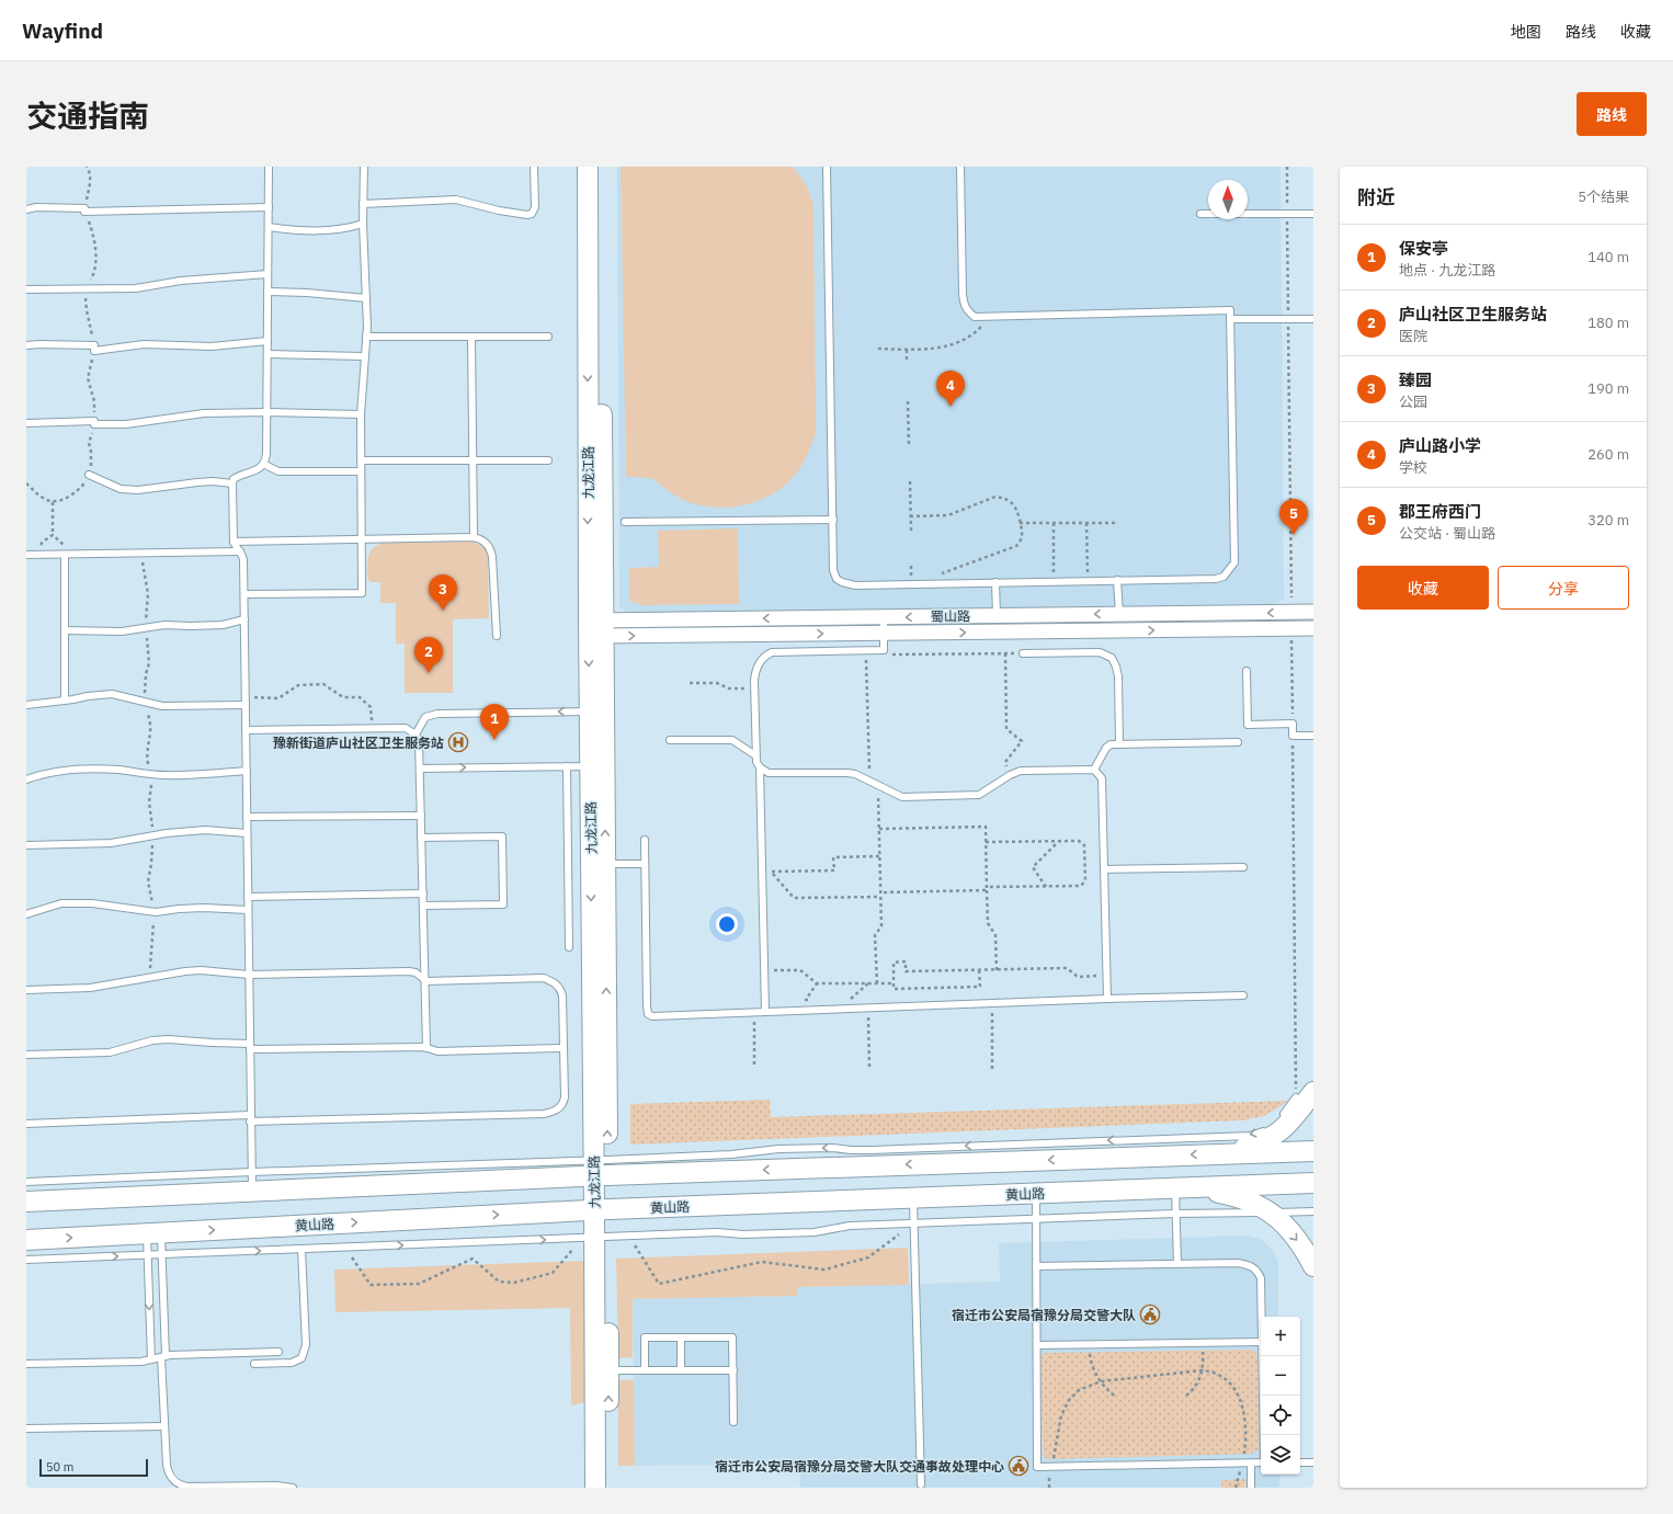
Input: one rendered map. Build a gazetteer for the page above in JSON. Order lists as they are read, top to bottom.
{
  "streets": {
    "main road": ["九龙江路", "黄山路"],
    "street": ["蜀山路"]
  },
  "crossings": [
    ["九龙江路", "蜀山路"],
    ["九龙江路", "黄山路"]
  ],
  "places": {
    "hospital": ["豫新街道庐山社区卫生服务站"],
    "public building": ["宿迁市公安局宿豫分局交警大队", "宿迁市公安局宿豫分局交警大队交通事故处理中心"]
  },
  "scale_bar": "50 m",
  "north": "top",
  "page": {
    "header": "Wayfind",
    "nav": ["地图", "路线", "收藏"],
    "title": "交通指南",
    "buttons": [
      "路线",
      ["收藏", "分享"]
    ],
    "heading": ["附近", "5个结果"],
    "list": [
      {
        "mark": "1",
        "name": "保安亭",
        "note": "地点 · 九龙江路",
        "value": "140 m"
      },
      {
        "mark": "2",
        "name": "庐山社区卫生服务站",
        "note": "医院",
        "value": "180 m"
      },
      {
        "mark": "3",
        "name": "臻园",
        "note": "公园",
        "value": "190 m"
      },
      {
        "mark": "4",
        "name": "庐山路小学",
        "note": "学校",
        "value": "260 m"
      },
      {
        "mark": "5",
        "name": "郡王府西门",
        "note": "公交站 · 蜀山路",
        "value": "320 m"
      }
    ],
    "pins": [
      "4",
      "5",
      "3",
      "2",
      "1"
    ],
    "map_buttons": ["+", "−"],
    "scale": "50 m"
  }
}
